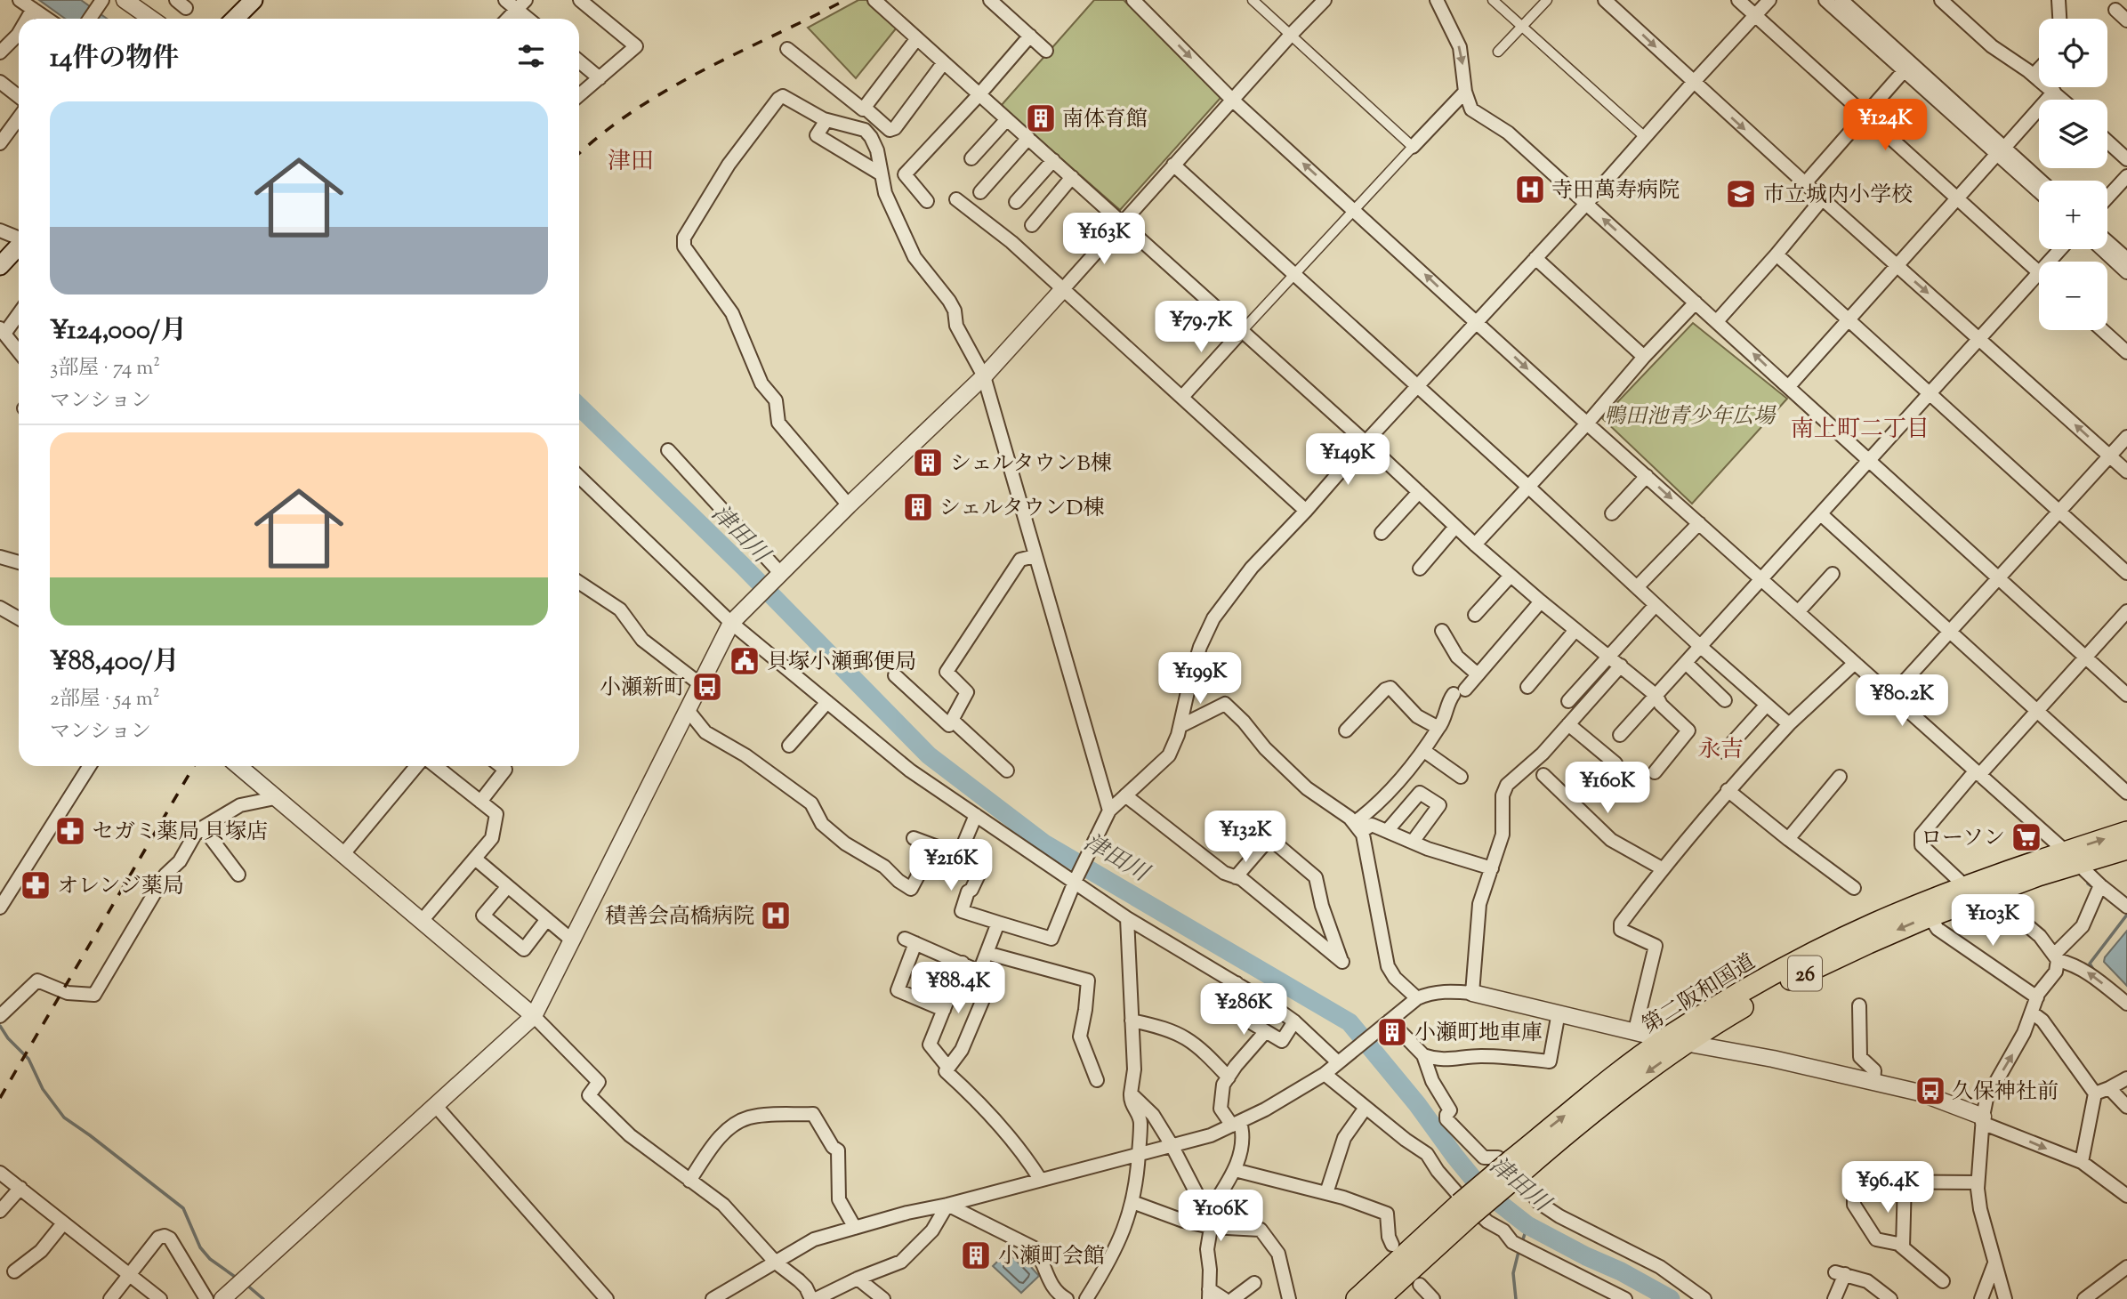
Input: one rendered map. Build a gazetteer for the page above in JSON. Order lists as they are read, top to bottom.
{
  "streets": {
    "highway": ["26", "第二阪和国道"]
  },
  "districts": ["津田", "南上町二丁目", "永吉"],
  "water": ["津田川"],
  "parks": ["鴨田池青少年広場"],
  "places": {
    "building": [
      "南体育館",
      "シェルタウンB棟",
      "シェルタウンD棟",
      "小瀬町地車庫",
      "小瀬町会館"
    ],
    "hospital": ["寺田萬寿病院", "積善会高橋病院"],
    "school or university": ["市立城内小学校"],
    "public building": ["貝塚小瀬郵便局"],
    "bus stop": ["小瀬新町", "久保神社前"],
    "pharmacy": ["セガミ薬局 貝塚店", "オレンジ薬局"],
    "supermarket": ["ローソン"]
  },
  "page": {
    "map_buttons": ["+", "−"],
    "heading": "14件の物件",
    "list": [
      {
        "name": "¥124,000/月",
        "note": "3部屋 · 74 m² · マンション"
      },
      {
        "name": "¥88,400/月",
        "note": "2部屋 · 54 m² · マンション"
      }
    ],
    "price": [
      "¥124K",
      "¥163K",
      "¥79.7K",
      "¥149K",
      "¥199K",
      "¥80.2K",
      "¥160K",
      "¥132K",
      "¥216K",
      "¥103K",
      "¥88.4K",
      "¥286K",
      "¥96.4K",
      "¥106K"
    ]
  }
}
